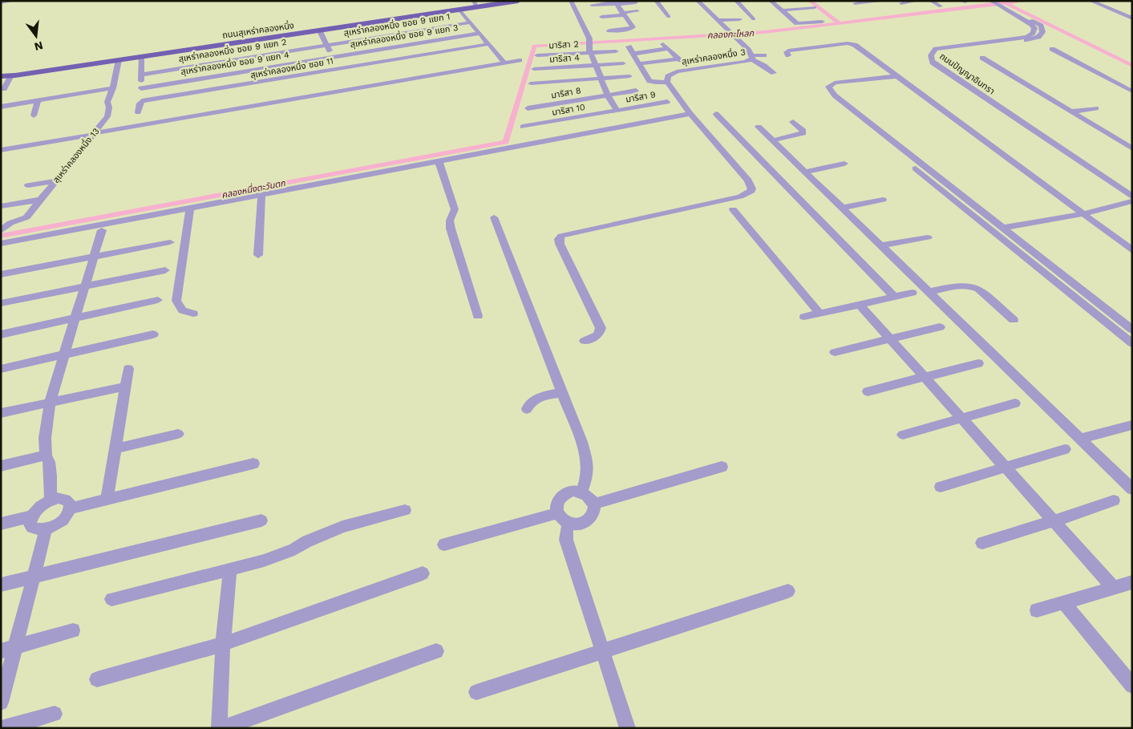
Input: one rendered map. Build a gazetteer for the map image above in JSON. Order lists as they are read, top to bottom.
{
  "streets": {
    "main road": ["ถนนสุเหร่าคลองหนึ่ง"],
    "street": [
      "สุเหร่าคลองหนึ่ง ซอย 9 แยก 1",
      "สุเหร่าคลองหนึ่ง ซอย 9 แยก 3",
      "มาริสา 2",
      "สุเหร่าคลองหนึ่ง ซอย 9 แยก 2",
      "สุเหร่าคลองหนึ่ง 3",
      "มาริสา 4",
      "สุเหร่าคลองหนึ่ง ซอย 9 แยก 4",
      "สุเหร่าคลองหนึ่ง ซอย 11",
      "ถนนปัญญาอินทรา",
      "มาริสา 8",
      "มาริสา 9",
      "มาริสา 10",
      "สุเหร่าคลองหนึ่ง 13"
    ]
  },
  "crossings": [
    ["สุเหร่าคลองหนึ่ง ซอย 9 แยก 1", "สุเหร่าคลองหนึ่ง ซอย 9 แยก 2"],
    ["ถนนสุเหร่าคลองหนึ่ง", "สุเหร่าคลองหนึ่ง 13"],
    ["สุเหร่าคลองหนึ่ง ซอย 9 แยก 3", "สุเหร่าคลองหนึ่ง ซอย 9 แยก 4"],
    ["มาริสา 9", "มาริสา 10"]
  ],
  "water": ["คลองกะโหลก", "คลองหนึ่งตะวันตก"],
  "north": "bottom"
}
